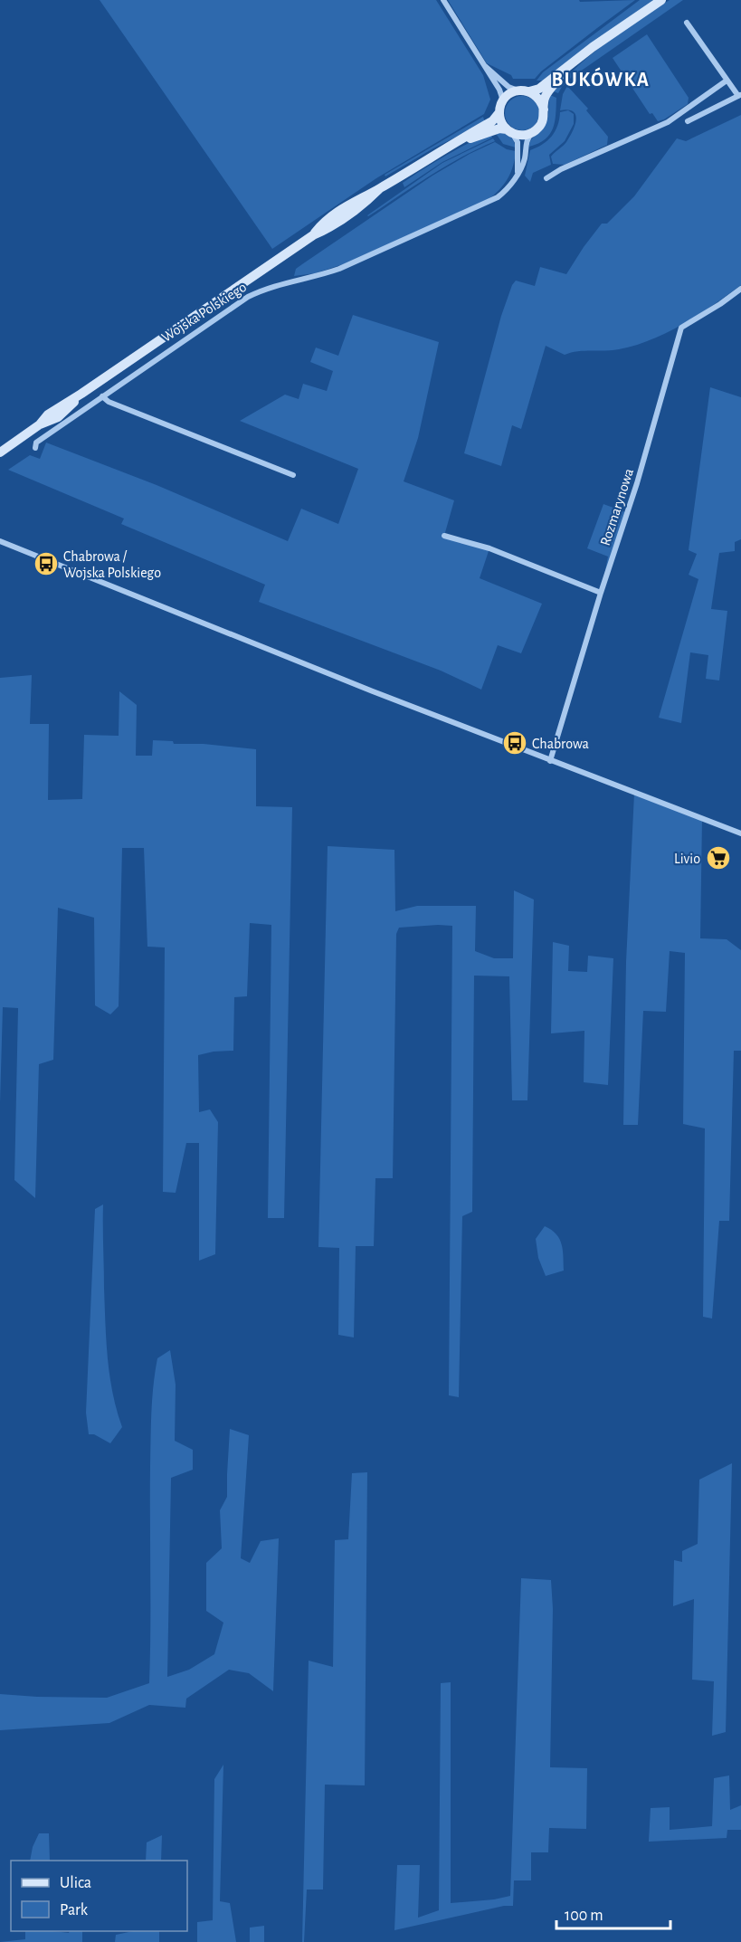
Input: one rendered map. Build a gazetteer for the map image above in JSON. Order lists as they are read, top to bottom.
{
  "streets": {
    "main road": ["Wojska Polskiego"],
    "street": ["Rozmarynowa"]
  },
  "districts": ["BUKÓWKA"],
  "places": {
    "bus stop": ["Chabrowa / Wojska Polskiego", "Chabrowa"],
    "supermarket": ["Livio"]
  },
  "legend": ["Ulica", "Park"],
  "scale_bar": "100 m"
}
